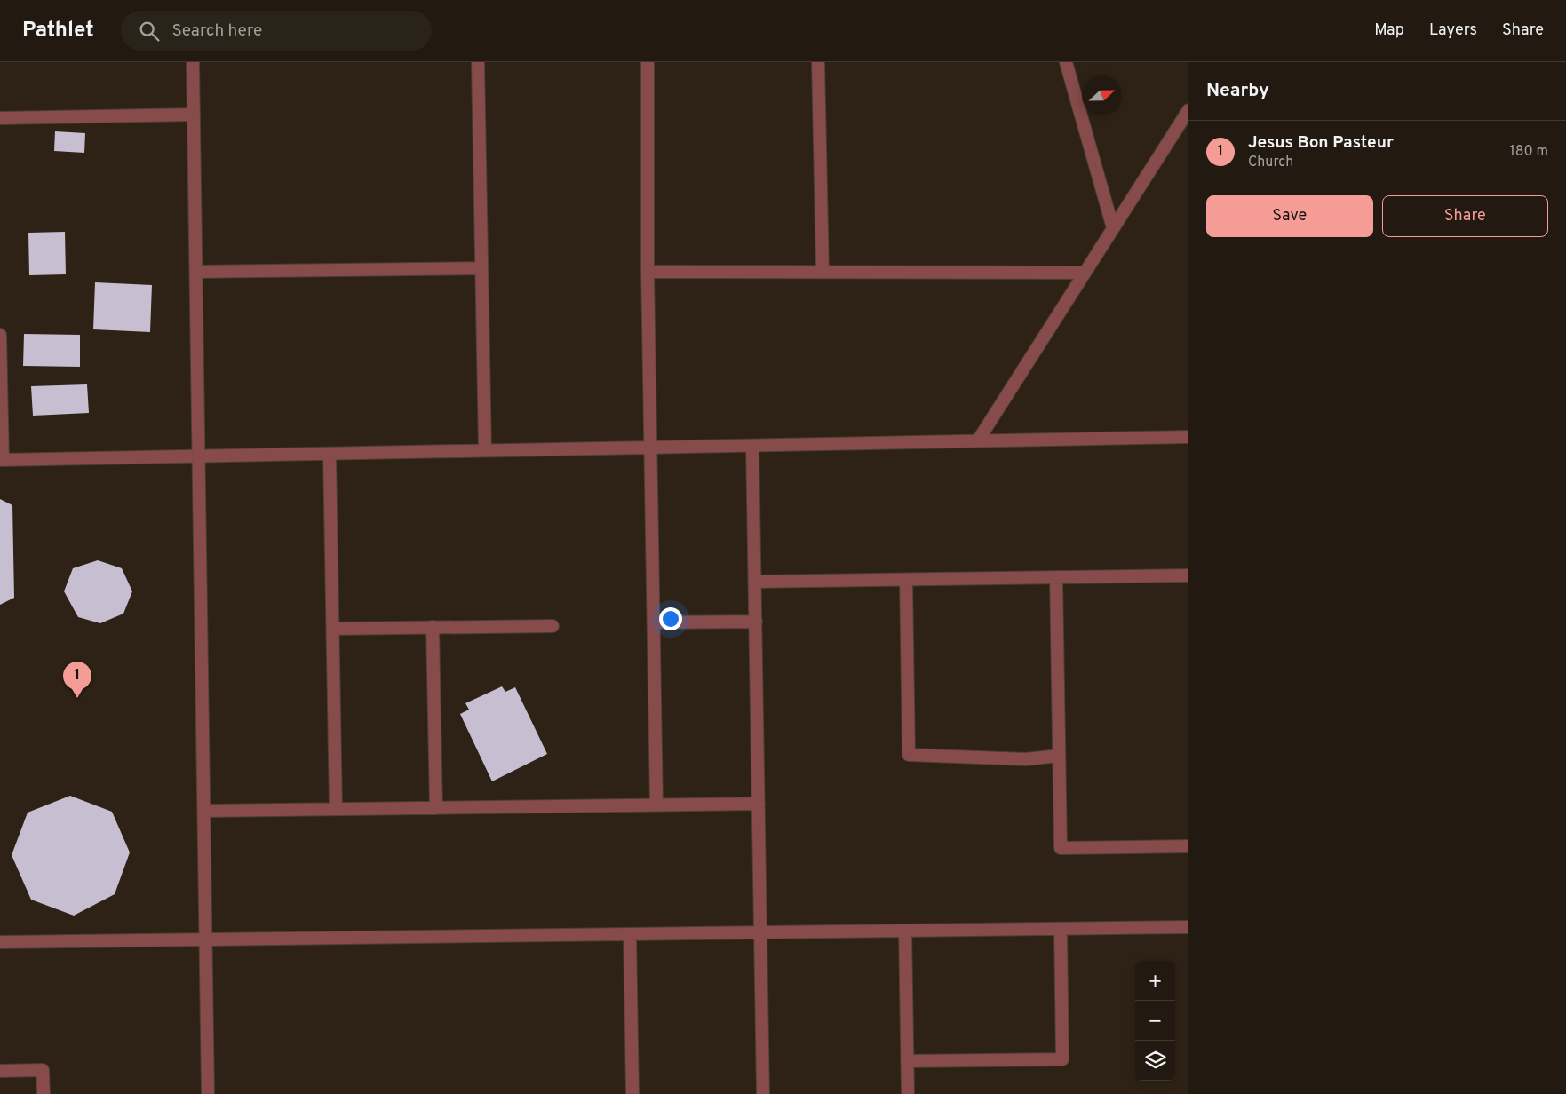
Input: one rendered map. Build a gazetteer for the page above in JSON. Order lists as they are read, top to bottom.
{
  "north": "right",
  "page": {
    "header": "Pathlet",
    "search": "Search here",
    "nav": ["Map", "Layers", "Share"],
    "heading": "Nearby",
    "list": [
      {
        "mark": "1",
        "name": "Jesus Bon Pasteur",
        "note": "Church",
        "value": "180 m"
      }
    ],
    "buttons": ["Save", "Share"],
    "pins": "1",
    "map_buttons": ["+", "−"]
  }
}
